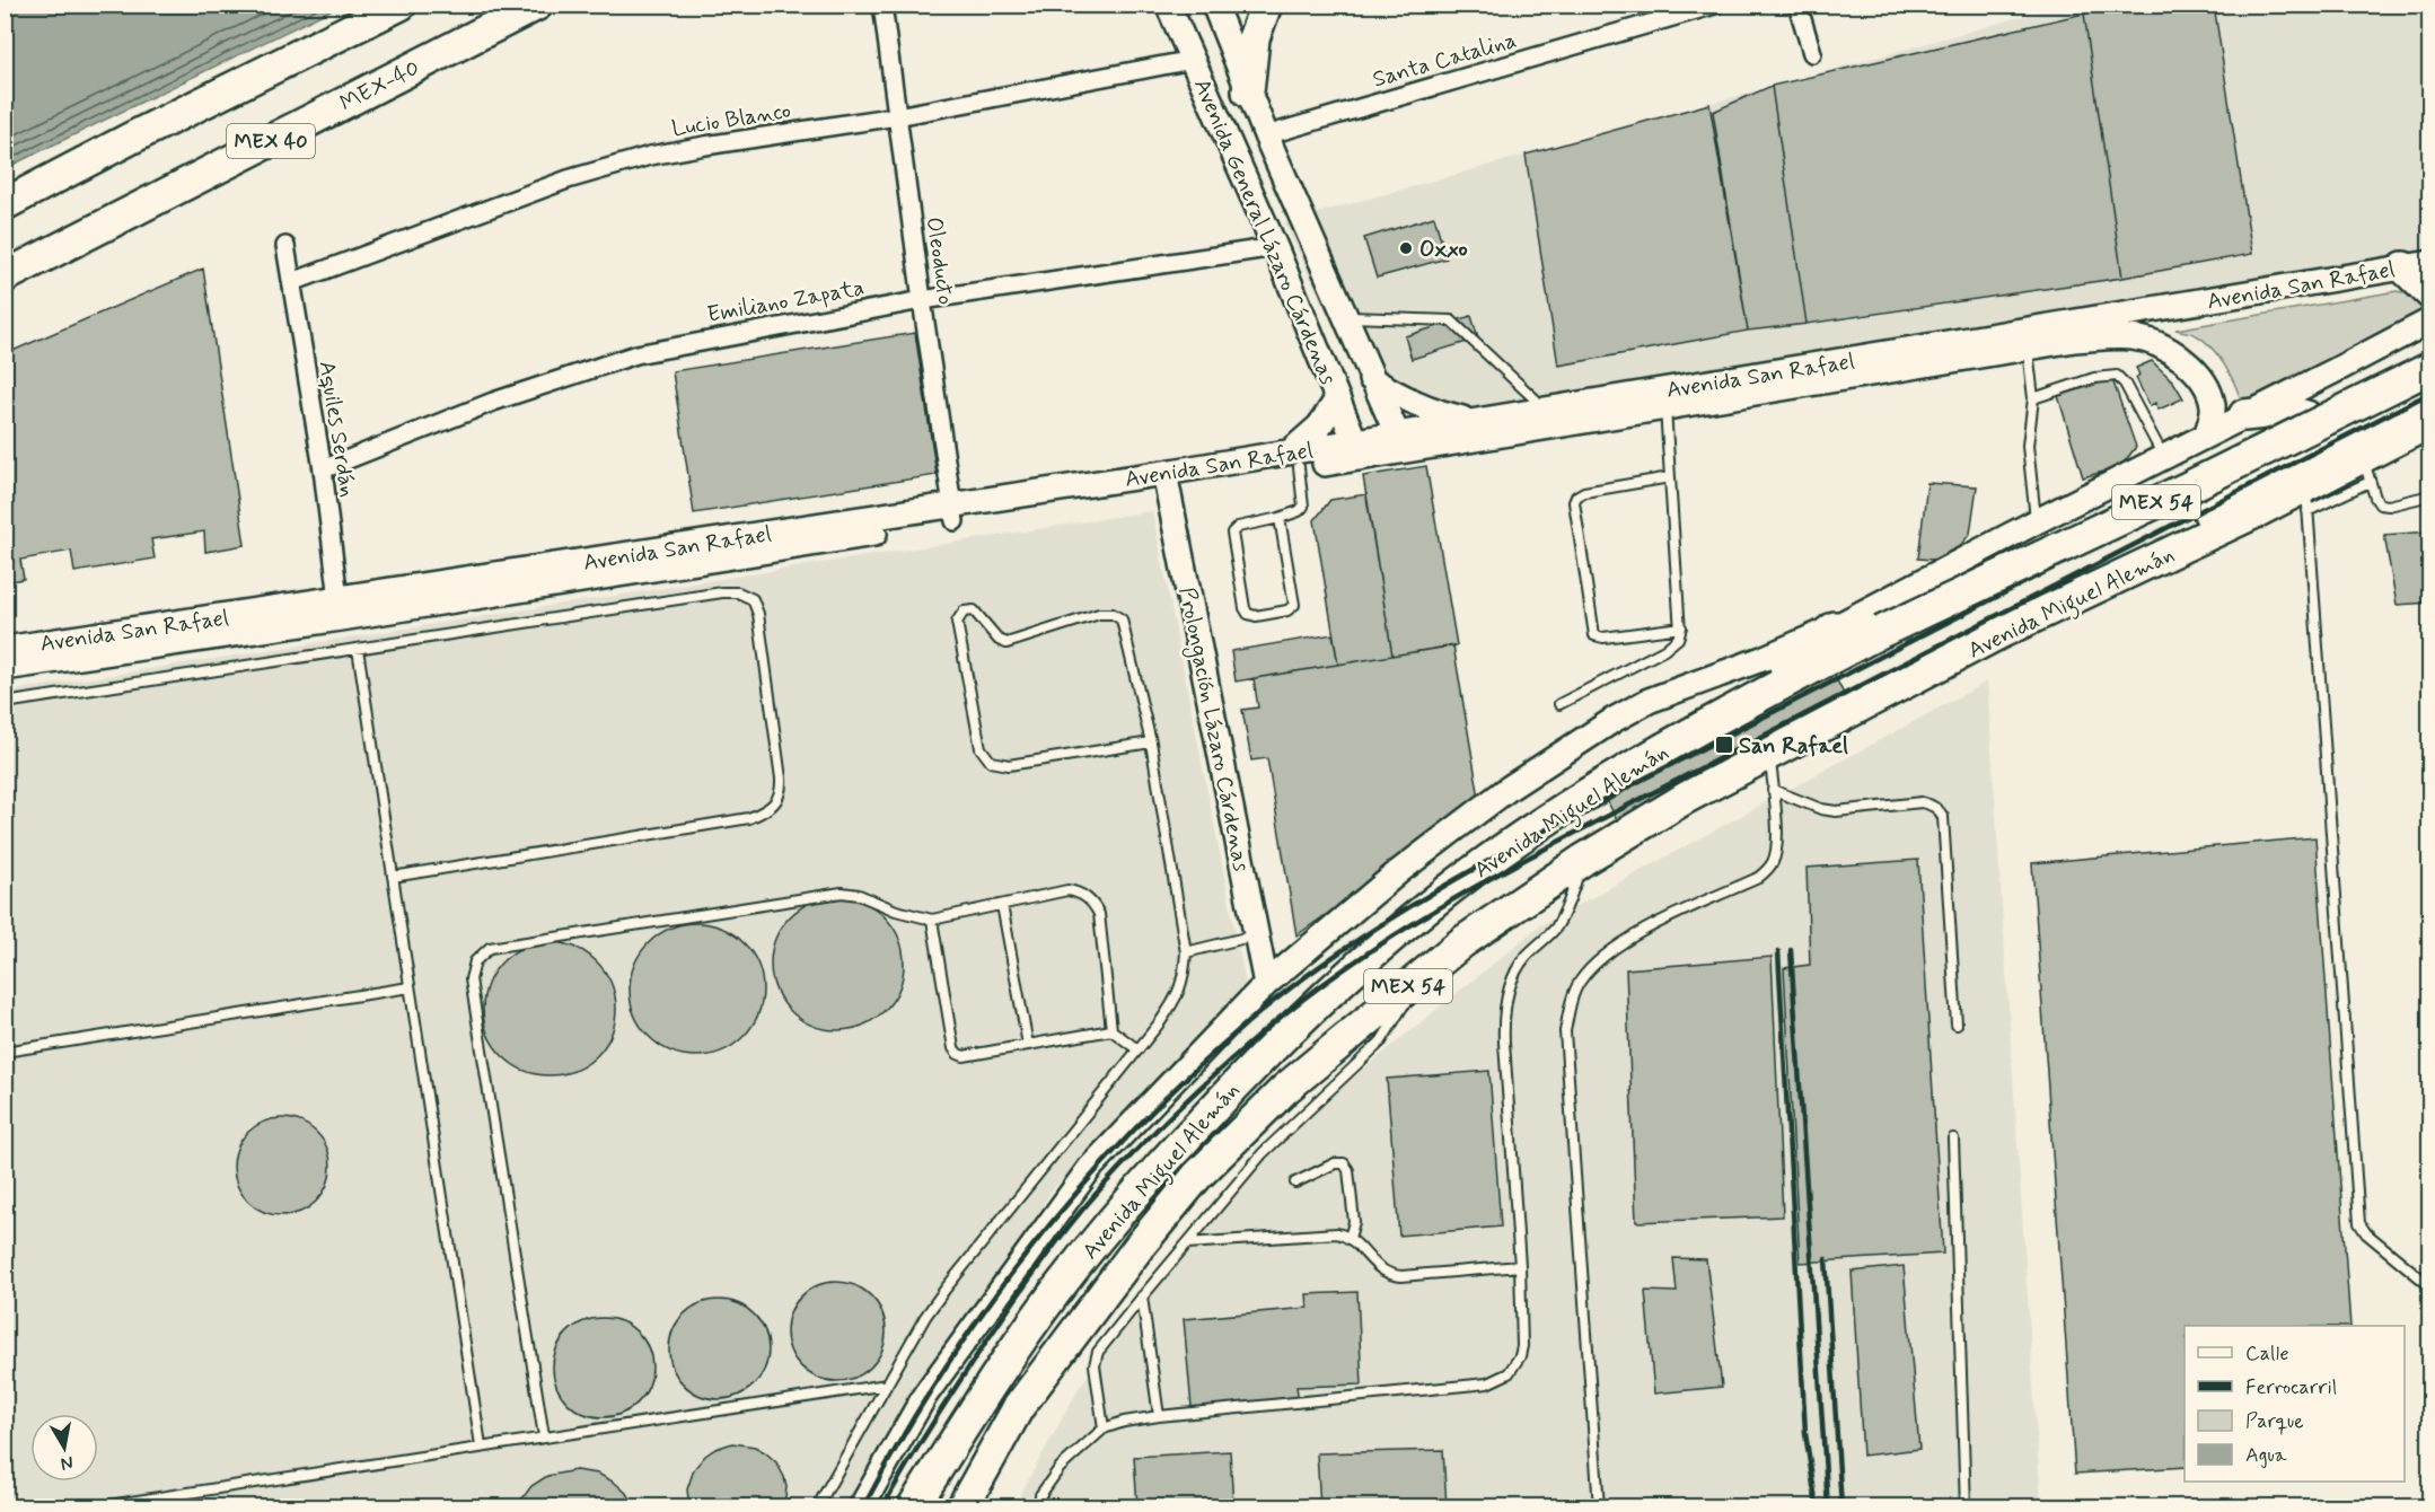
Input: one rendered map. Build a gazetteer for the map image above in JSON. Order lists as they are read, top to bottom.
{
  "streets": {
    "highway": [
      "MEX-40",
      "MEX 40",
      "MEX 54",
      "Avenida Miguel Alemán"
    ],
    "street": [
      "Santa Catalina",
      "Lucio Blanco",
      "Avenida General Lázaro Cárdenas",
      "Oleoducto",
      "Avenida San Rafael",
      "Emiliano Zapata",
      "Aquiles Serdán",
      "Prolongación Lázaro Cárdenas"
    ]
  },
  "crossings": [
    ["Santa Catalina", "Avenida General Lázaro Cárdenas"],
    ["Lucio Blanco", "Avenida General Lázaro Cárdenas"],
    ["Lucio Blanco", "Oleoducto"],
    ["Lucio Blanco", "Aquiles Serdán"],
    ["Avenida General Lázaro Cárdenas", "Avenida San Rafael"],
    ["Avenida General Lázaro Cárdenas", "Emiliano Zapata"],
    ["Oleoducto", "Avenida San Rafael"],
    ["Oleoducto", "Emiliano Zapata"],
    ["Avenida San Rafael", "Aquiles Serdán"],
    ["Avenida San Rafael", "Prolongación Lázaro Cárdenas"],
    ["Emiliano Zapata", "Aquiles Serdán"]
  ],
  "places": {
    "other": ["Oxxo"],
    "transit": ["San Rafael"]
  },
  "legend": [
    "Calle",
    "Ferrocarril",
    "Parque",
    "Agua"
  ],
  "north": "bottom"
}
